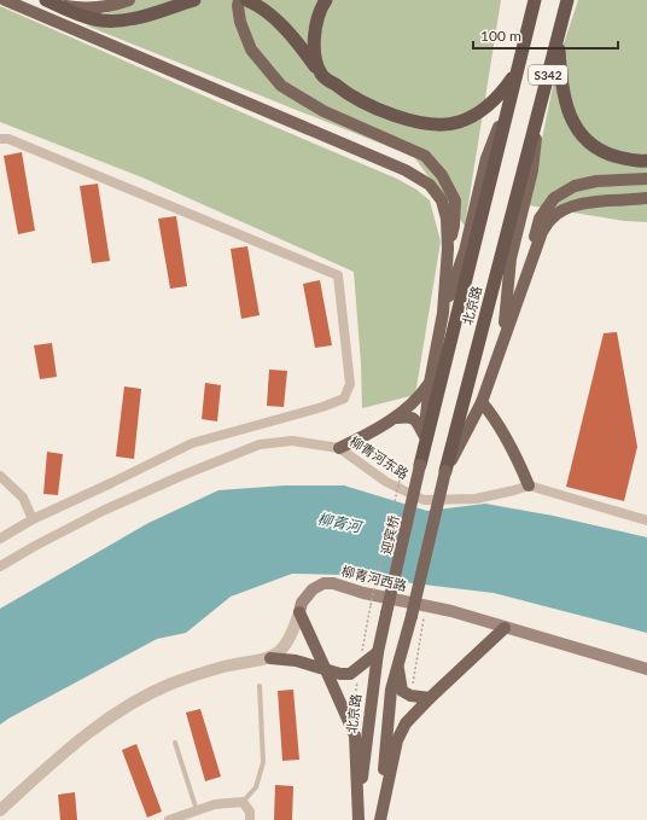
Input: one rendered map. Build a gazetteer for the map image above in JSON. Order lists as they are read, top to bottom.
{
  "streets": {
    "highway": ["S342", "北京路"],
    "main road": ["迎宾桥", "柳青河西路"],
    "street": ["柳青河东路"]
  },
  "crossings": [
    ["S342", "北京路"],
    ["北京路", "迎宾桥"]
  ],
  "water": ["柳青河"],
  "scale_bar": "100 m"
}
